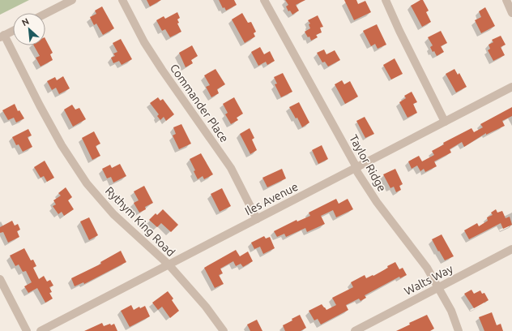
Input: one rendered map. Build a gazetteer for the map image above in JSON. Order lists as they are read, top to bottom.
{
  "streets": {
    "street": [
      "Commander Place",
      "Taylor Ridge",
      "Iles Avenue",
      "Rythym King Road",
      "Walts Way"
    ]
  },
  "crossings": [
    ["Commander Place", "Iles Avenue"],
    ["Taylor Ridge", "Iles Avenue"],
    ["Taylor Ridge", "Walts Way"],
    ["Iles Avenue", "Rythym King Road"]
  ],
  "north": "top left"
}
